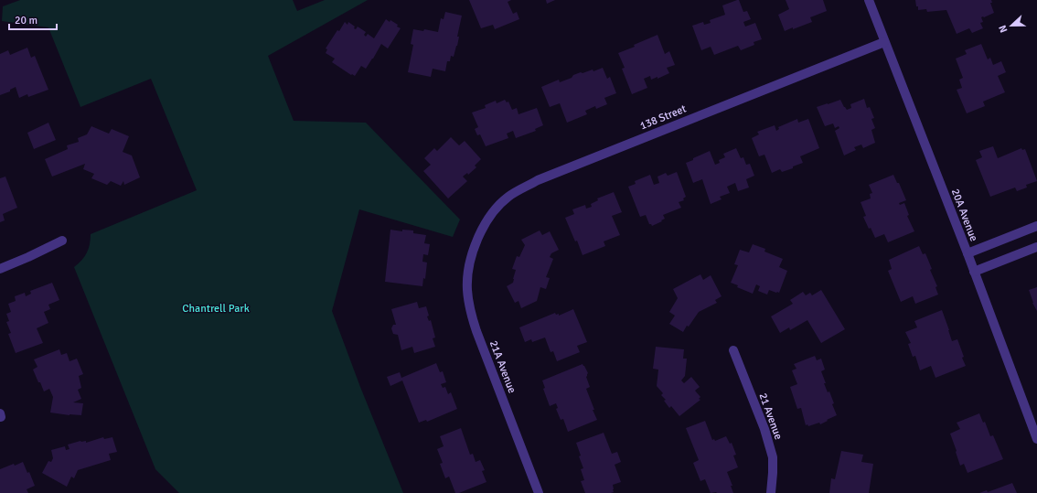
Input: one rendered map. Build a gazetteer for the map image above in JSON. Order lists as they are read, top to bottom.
{
  "streets": {
    "street": [
      "138 Street",
      "20A Avenue",
      "21A Avenue",
      "21 Avenue"
    ]
  },
  "crossings": [
    ["138 Street", "20A Avenue"],
    ["138 Street", "21A Avenue"]
  ],
  "parks": ["Chantrell Park"],
  "scale_bar": "20 m",
  "north": "left"
}
